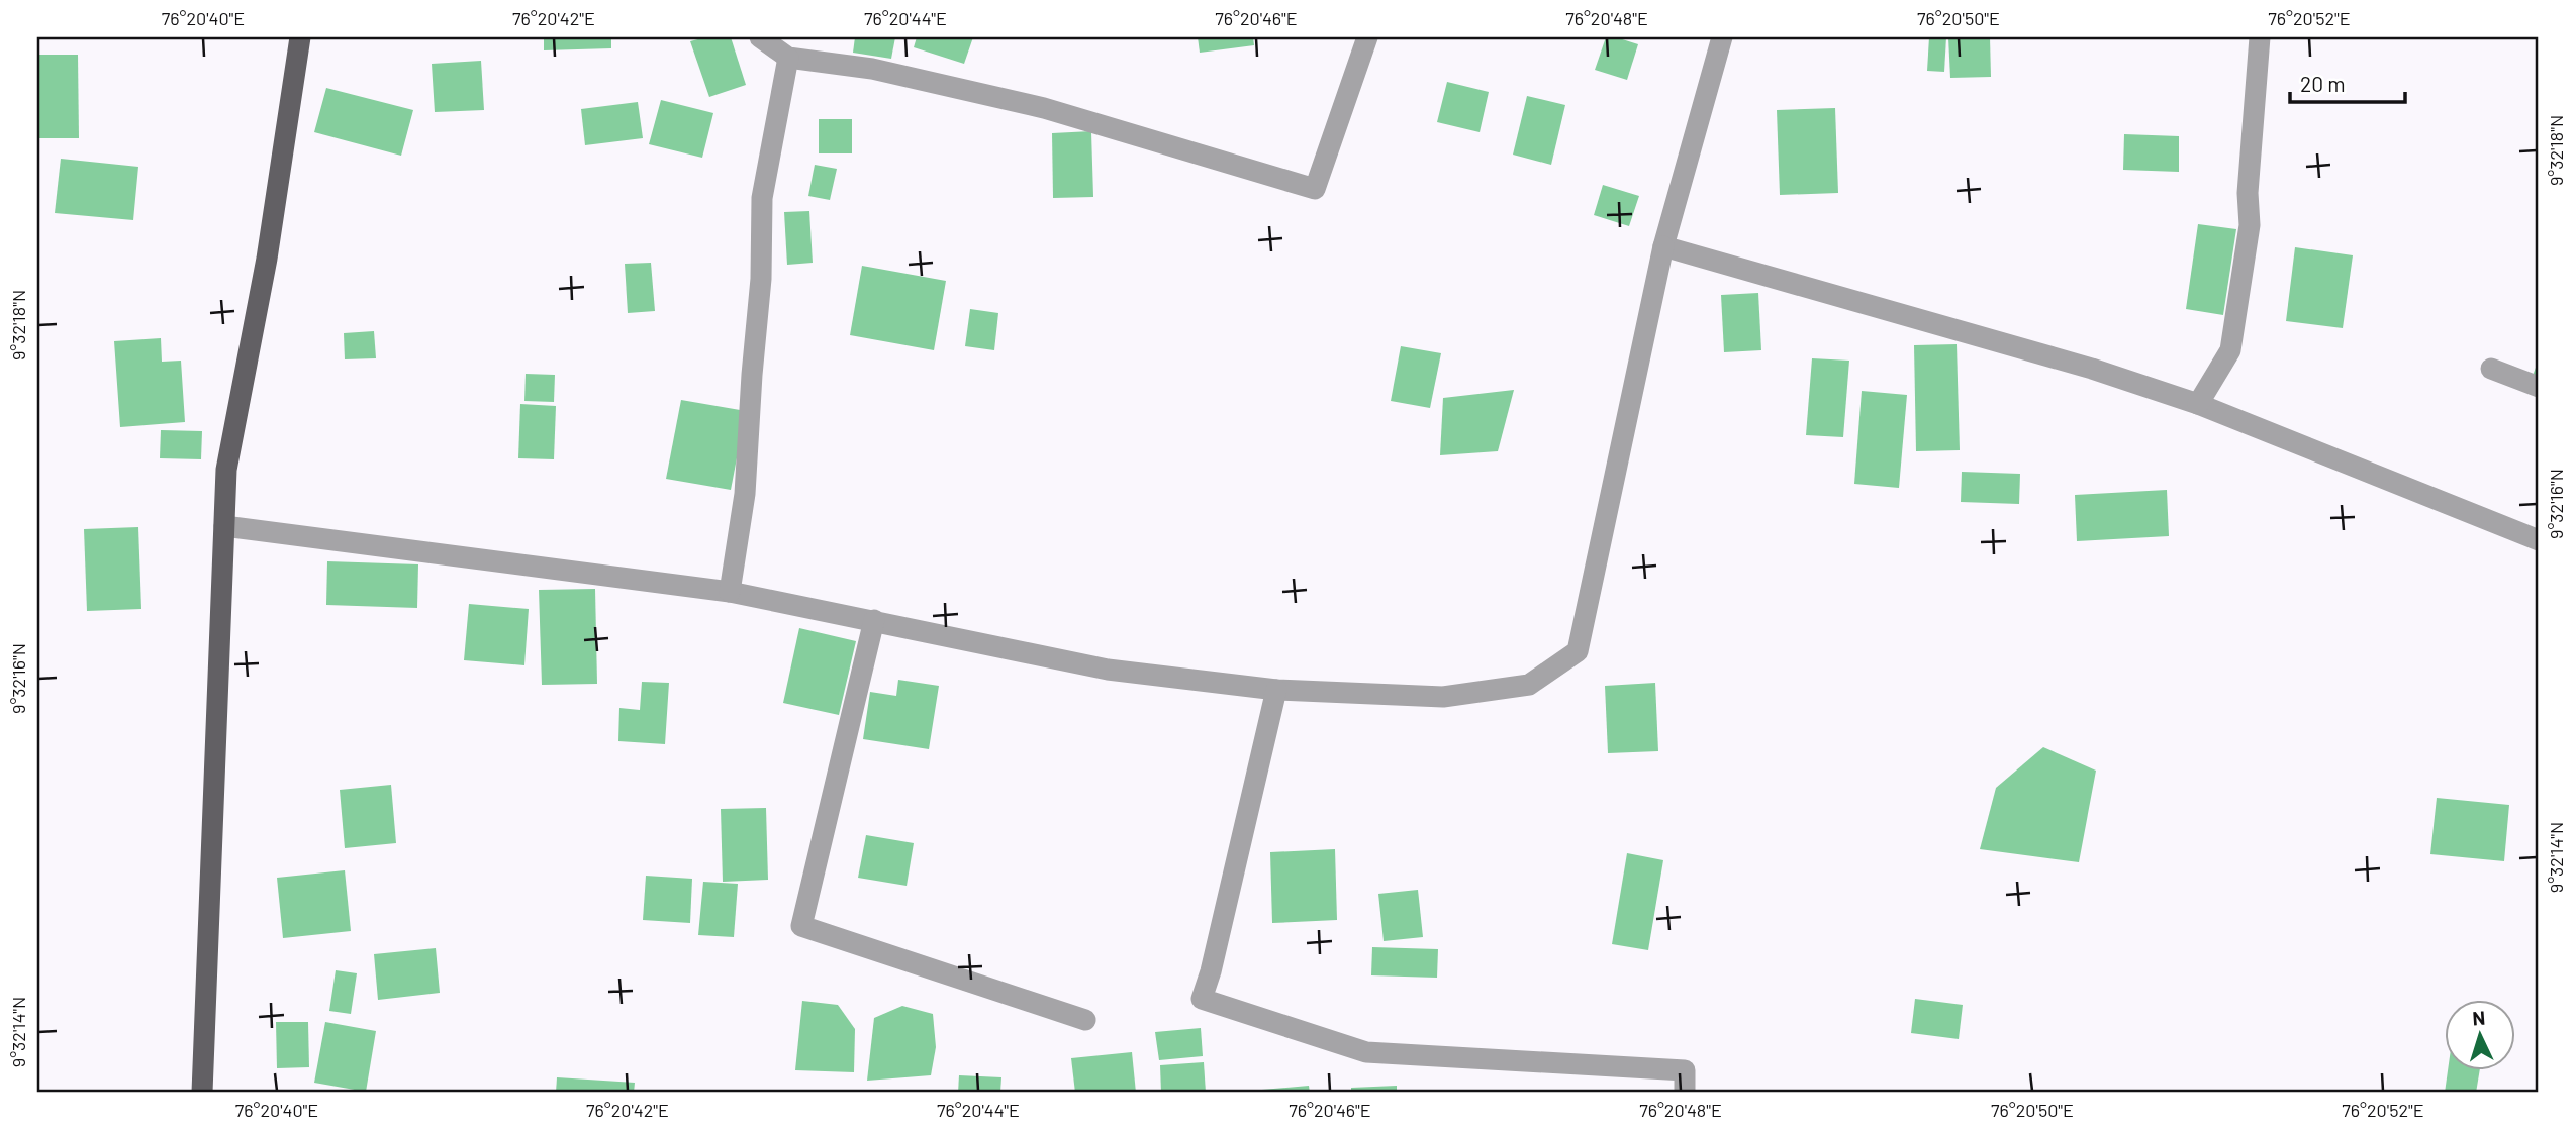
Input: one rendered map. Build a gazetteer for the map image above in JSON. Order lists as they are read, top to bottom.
{
  "scale_bar": "20 m",
  "north": "top",
  "coordinates": [
    "76°20'40\"E",
    "76°20'42\"E",
    "76°20'44\"E",
    "76°20'46\"E",
    "76°20'48\"E",
    "76°20'50\"E",
    "76°20'52\"E",
    "9°32'18\"N",
    "9°32'16\"N",
    "9°32'14\"N"
  ]
}
